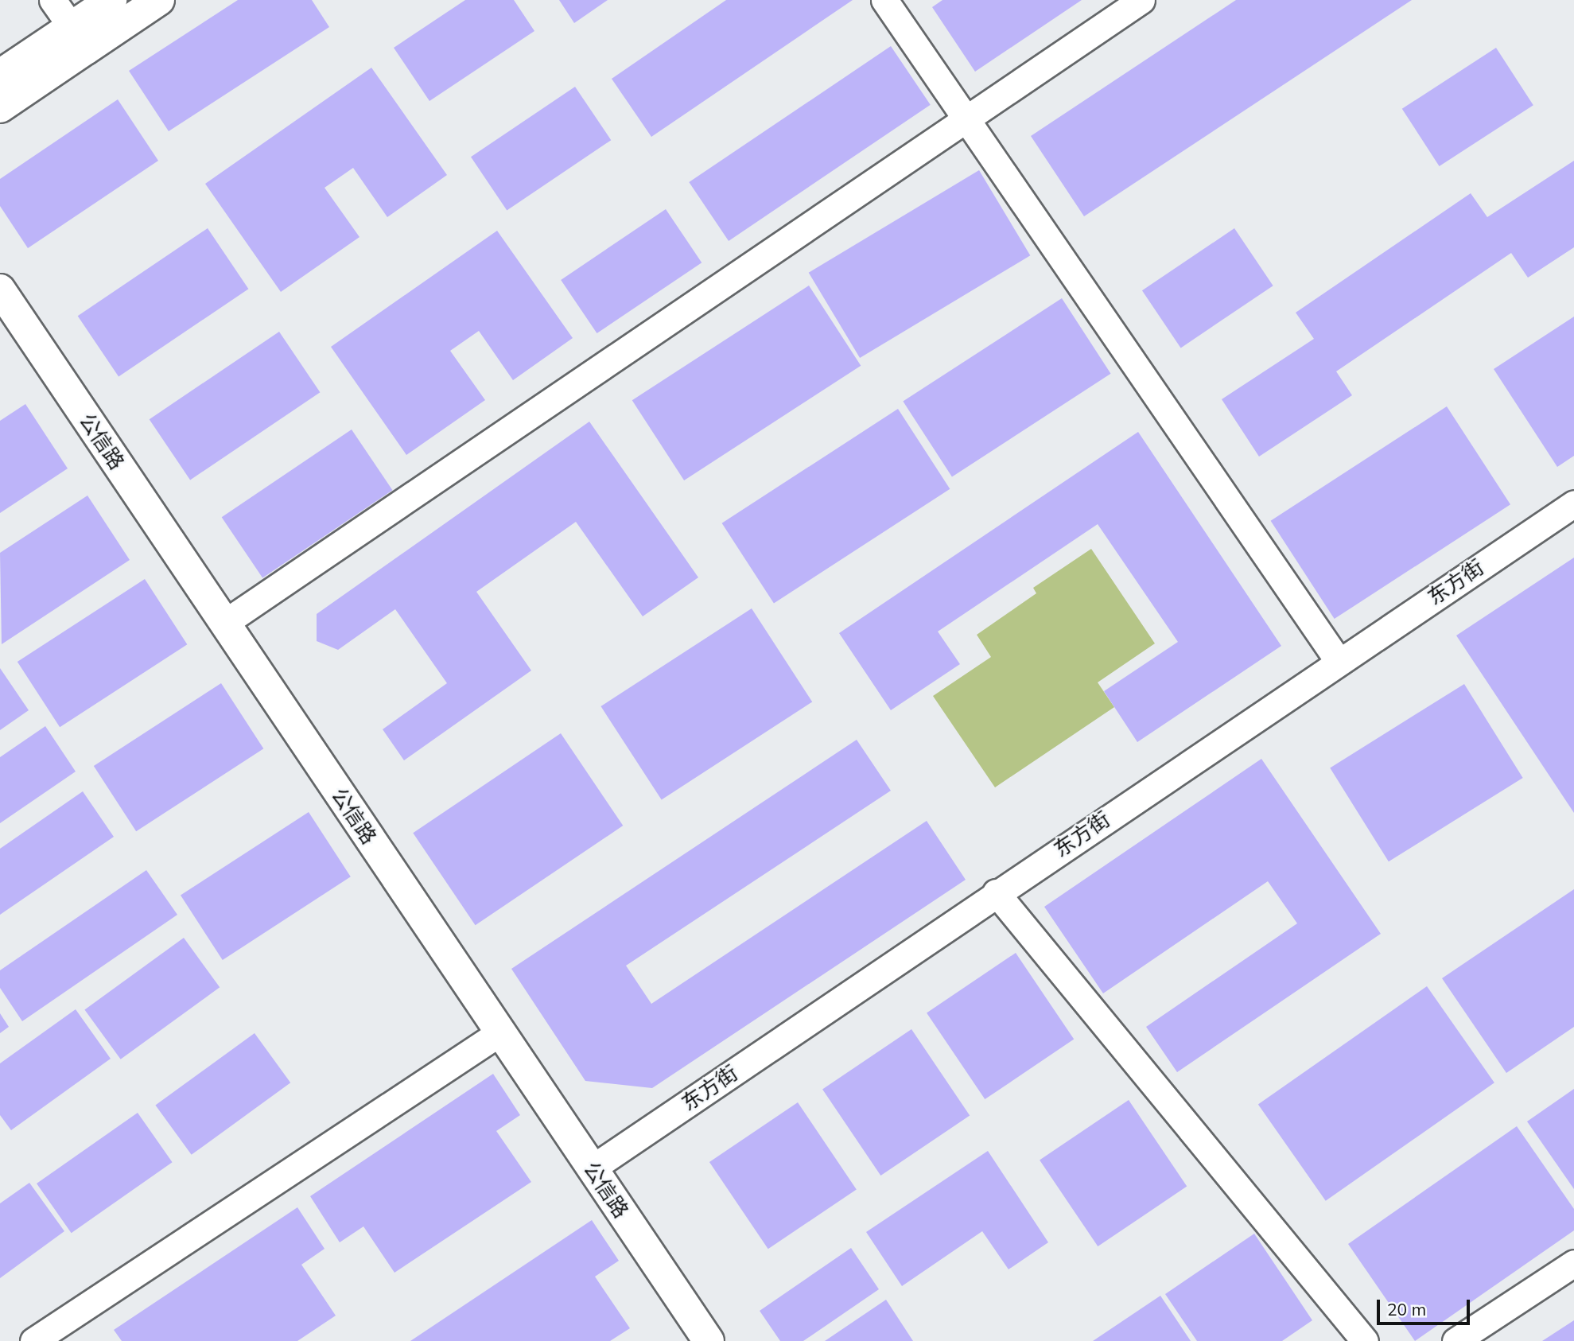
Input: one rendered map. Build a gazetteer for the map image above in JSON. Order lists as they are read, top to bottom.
{
  "streets": {
    "street": ["公信路", "东方街"]
  },
  "crossings": [
    ["公信路", "东方街"]
  ],
  "scale_bar": "20 m"
}
